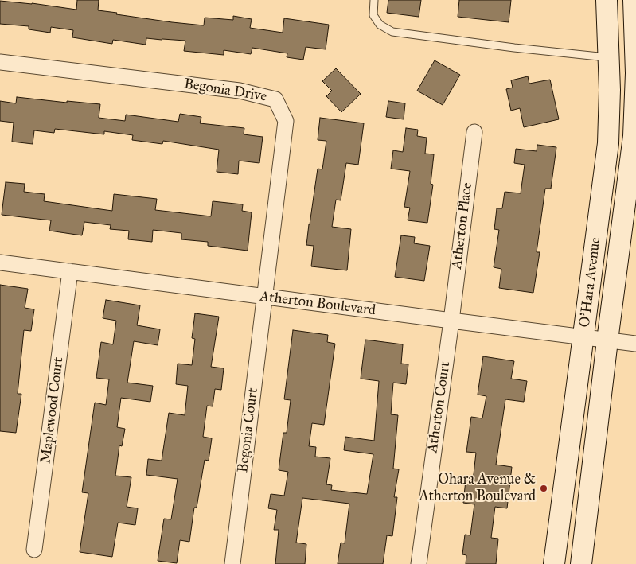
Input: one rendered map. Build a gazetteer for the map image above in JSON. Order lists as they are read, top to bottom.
{
  "streets": {
    "main road": ["O'Hara Avenue"],
    "street": [
      "Begonia Drive",
      "Atherton Place",
      "Atherton Boulevard",
      "Atherton Court",
      "Maplewood Court",
      "Begonia Court"
    ]
  },
  "crossings": [
    ["Begonia Drive", "Atherton Boulevard"],
    ["Begonia Drive", "Begonia Court"],
    ["Atherton Place", "Atherton Boulevard"],
    ["Atherton Place", "Atherton Court"],
    ["O'Hara Avenue", "Atherton Boulevard"],
    ["Atherton Boulevard", "Atherton Court"],
    ["Atherton Boulevard", "Maplewood Court"],
    ["Atherton Boulevard", "Begonia Court"]
  ],
  "places": ["Ohara Avenue & Atherton Boulevard"]
}
